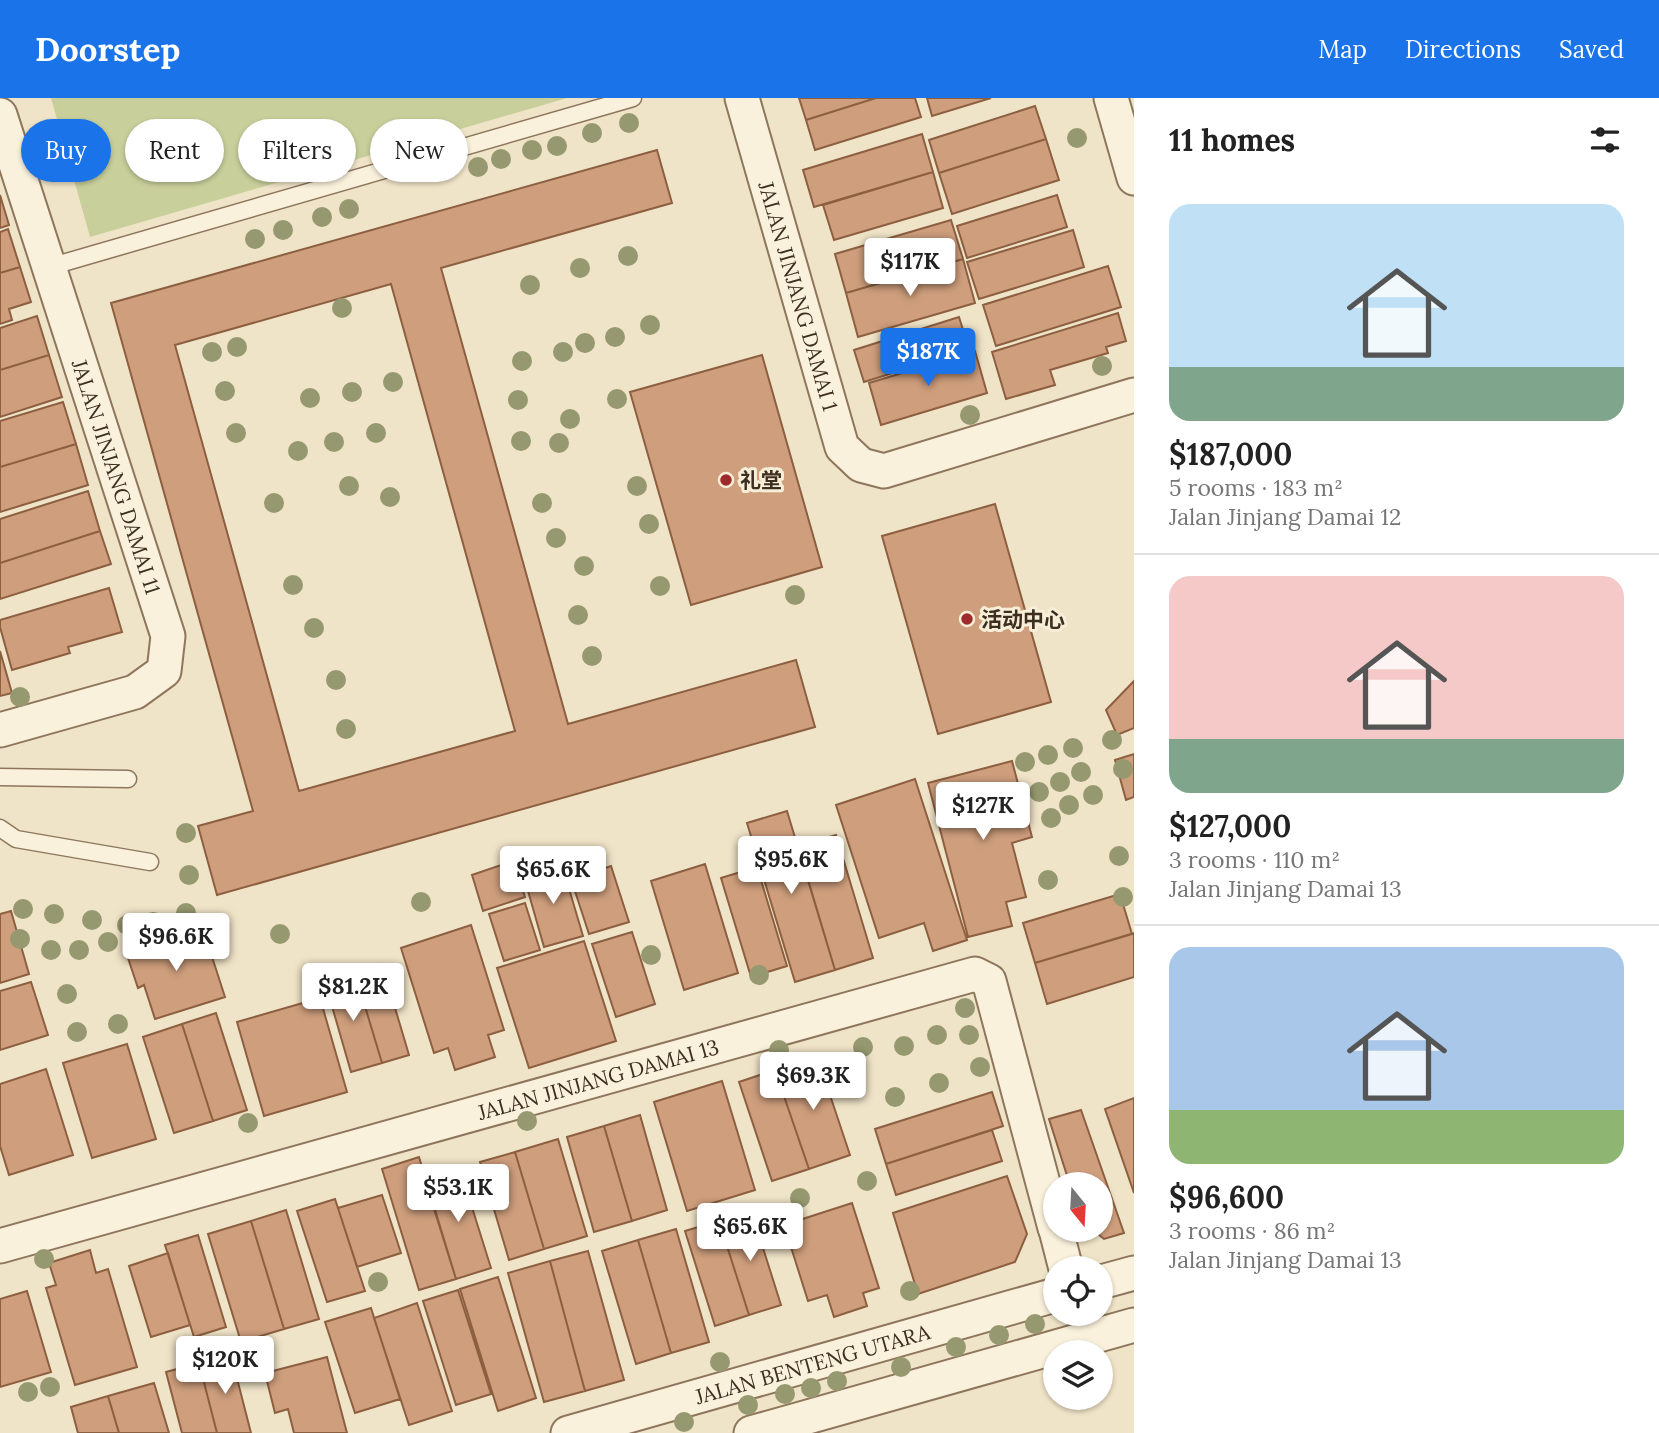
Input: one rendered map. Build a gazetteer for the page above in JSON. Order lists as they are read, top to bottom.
{
  "streets": {
    "street": [
      "JALAN JINJANG DAMAI 1",
      "JALAN JINJANG DAMAI 11",
      "JALAN JINJANG DAMAI 13",
      "JALAN BENTENG UTARA"
    ]
  },
  "places": ["礼堂", "活动中心"],
  "north": "bottom",
  "page": {
    "header": "Doorstep",
    "nav": ["Map", "Directions", "Saved"],
    "heading": "11 homes",
    "chip": [
      "Buy",
      "Rent",
      "Filters",
      "New"
    ],
    "list": [
      {
        "name": "$187,000",
        "note": "5 rooms · 183 m² · Jalan Jinjang Damai 12"
      },
      {
        "name": "$127,000",
        "note": "3 rooms · 110 m² · Jalan Jinjang Damai 13"
      },
      {
        "name": "$96,600",
        "note": "3 rooms · 86 m² · Jalan Jinjang Damai 13"
      }
    ],
    "price": [
      "$117K",
      "$187K",
      "$127K",
      "$95.6K",
      "$65.6K",
      "$96.6K",
      "$81.2K",
      "$69.3K",
      "$53.1K",
      "$65.6K",
      "$120K"
    ]
  }
}
